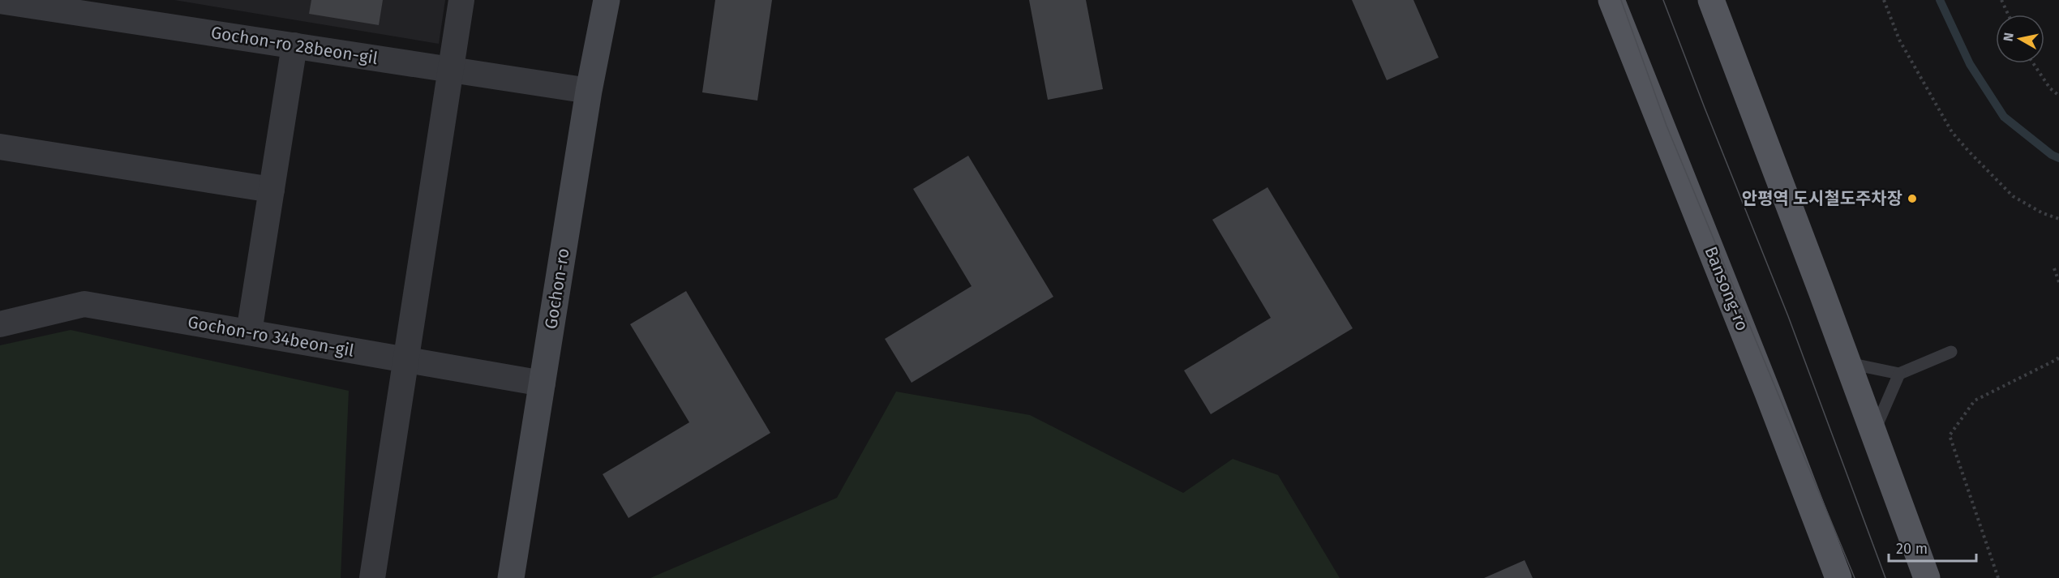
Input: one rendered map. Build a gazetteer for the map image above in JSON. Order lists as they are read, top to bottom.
{
  "streets": {
    "main road": ["Bansong-ro"],
    "street": ["Gochon-ro 28beon-gil", "Gochon-ro", "Gochon-ro 34beon-gil"]
  },
  "crossings": [
    ["Gochon-ro 28beon-gil", "Gochon-ro"],
    ["Gochon-ro", "Gochon-ro 34beon-gil"]
  ],
  "places": ["안평역 도시철도주차장"],
  "scale_bar": "20 m",
  "north": "left"
}
